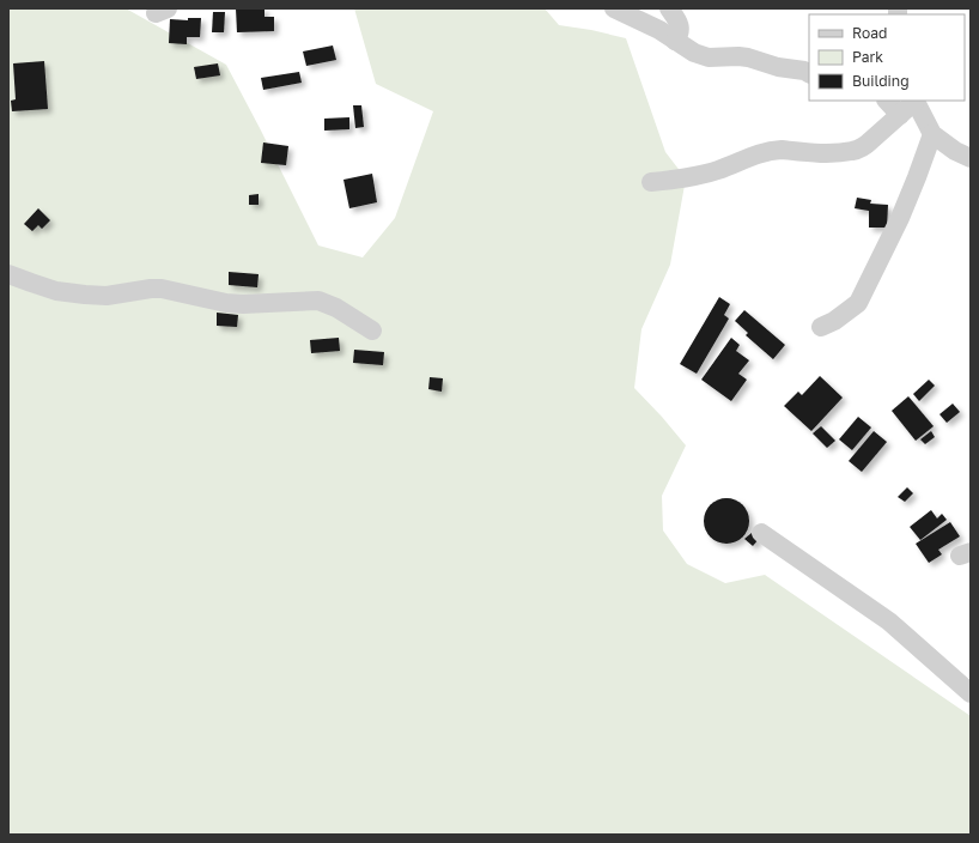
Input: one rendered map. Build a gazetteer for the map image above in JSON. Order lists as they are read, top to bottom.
{
  "legend": ["Road", "Park", "Building"]
}
